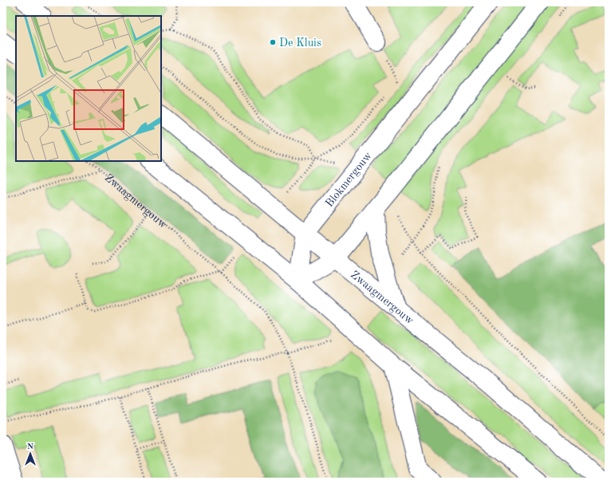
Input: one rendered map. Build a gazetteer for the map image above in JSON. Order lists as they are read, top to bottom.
{
  "streets": {
    "street": ["Blokmergouw", "Zwaagmergouw"]
  },
  "crossings": [
    ["Blokmergouw", "Zwaagmergouw"]
  ],
  "places": ["De Kluis"],
  "north": "top"
}
